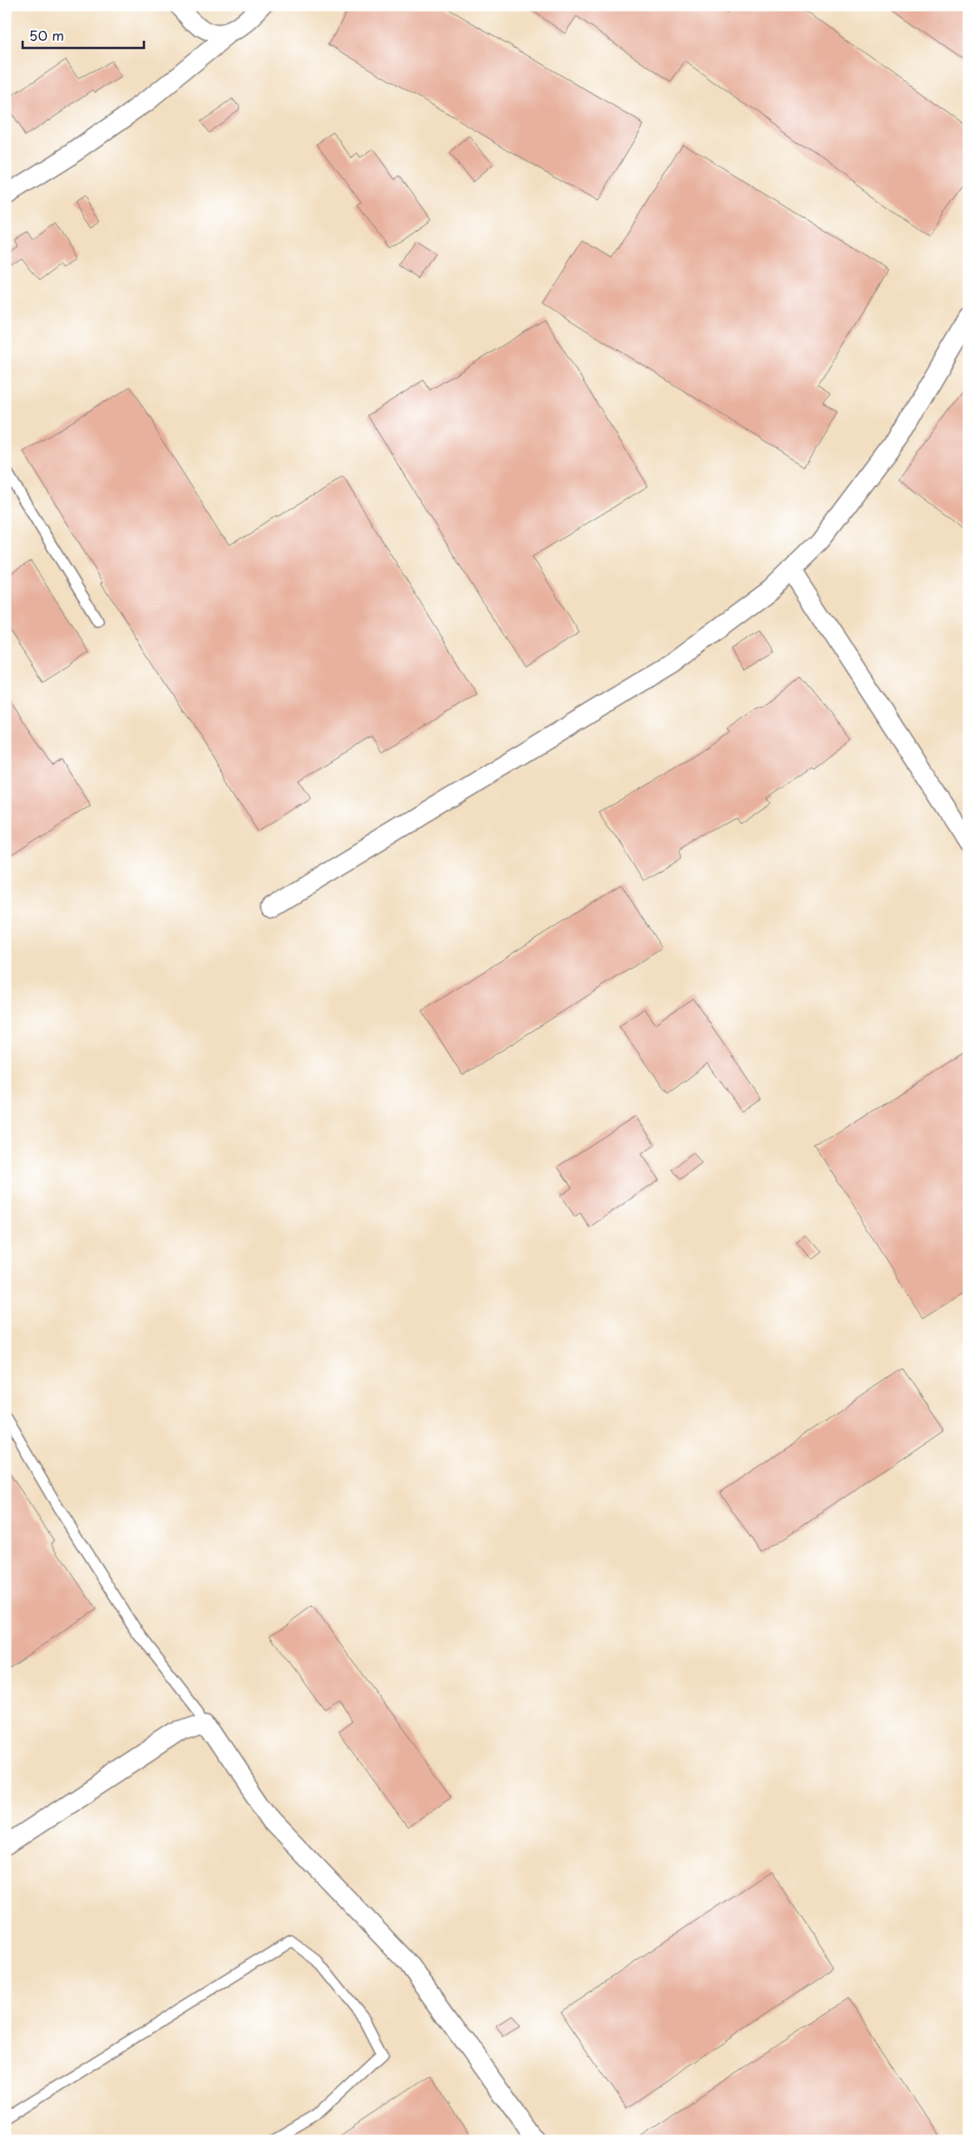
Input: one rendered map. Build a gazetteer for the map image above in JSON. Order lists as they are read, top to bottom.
{
  "scale_bar": "50 m"
}
